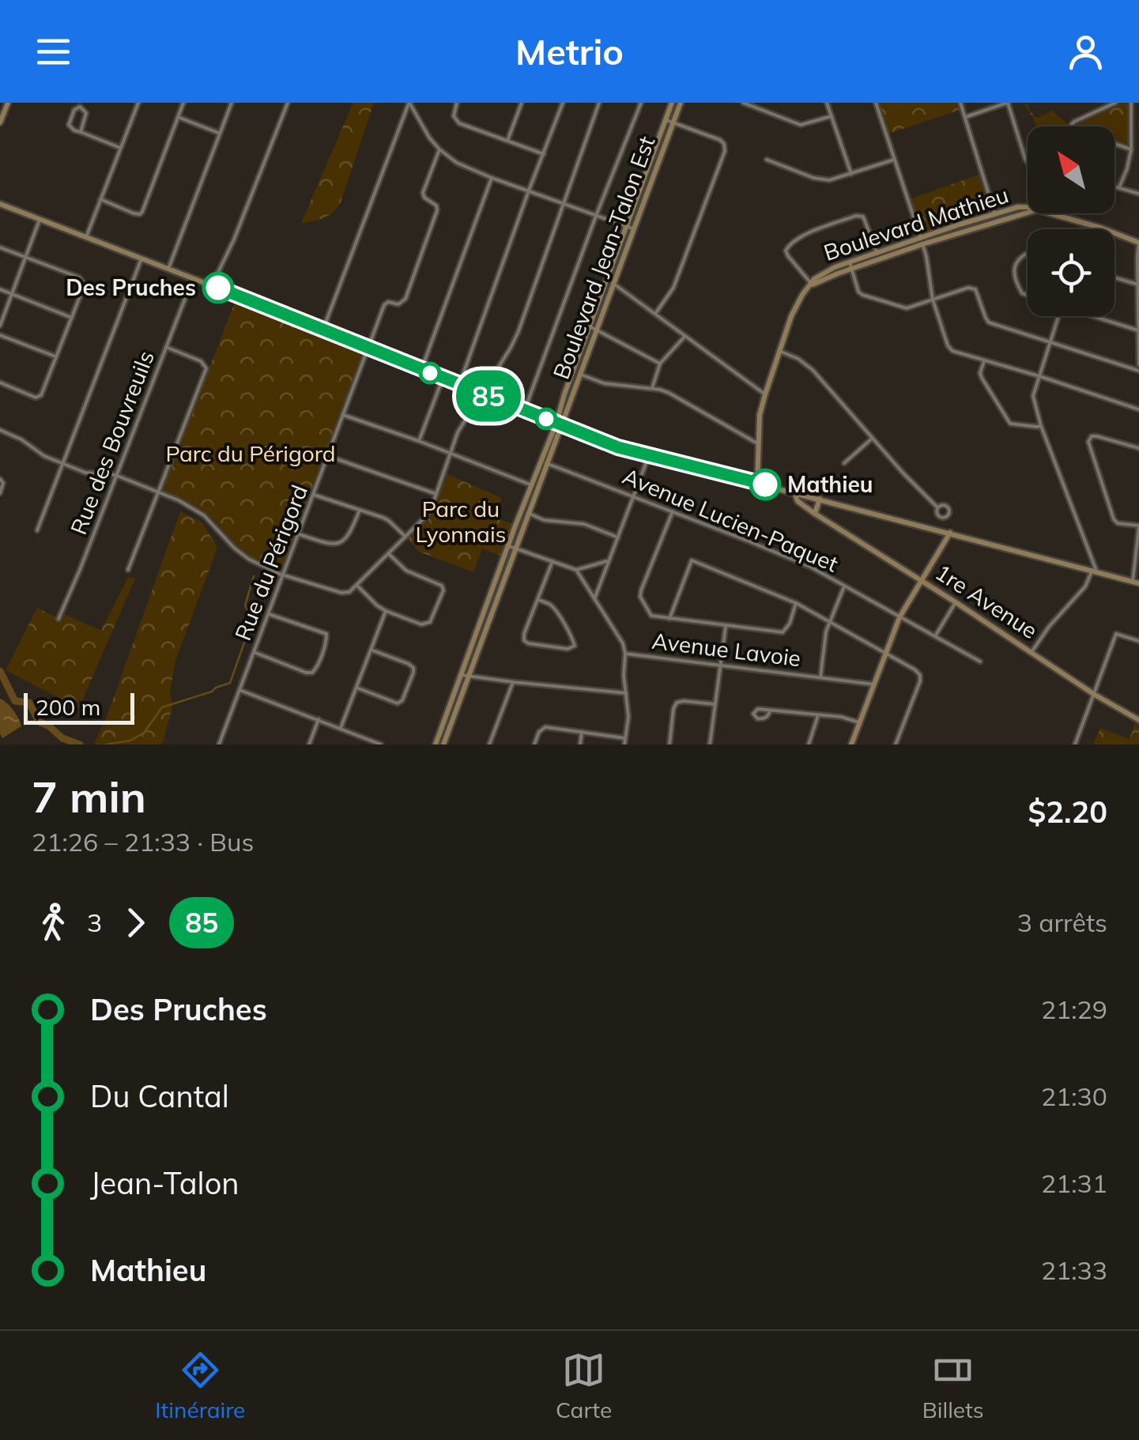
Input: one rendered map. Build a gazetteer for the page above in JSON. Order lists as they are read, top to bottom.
{
  "streets": {
    "street": [
      "Boulevard Mathieu",
      "Boulevard Jean-Talon Est",
      "Rue des Bouvreuils",
      "Avenue Lucien-Paquet",
      "Rue du Périgord",
      "1re Avenue",
      "Avenue Lavoie"
    ]
  },
  "parks": ["Parc du Périgord", "Parc du Lyonnais"],
  "places": ["Des Pruches", "Mathieu"],
  "lines": ["bus line 85"],
  "scale_bar": "200 m",
  "north": "top left",
  "page": {
    "header": "Metrio",
    "on_map": "85",
    "scale": "200 m",
    "heading": ["7 min", "21:26 – 21:33 · Bus", "$2.20"],
    "legs": ["3", "85", "3 arrêts"],
    "list": [
      {
        "name": "Des Pruches",
        "value": "21:29"
      },
      {
        "name": "Du Cantal",
        "value": "21:30"
      },
      {
        "name": "Jean-Talon",
        "value": "21:31"
      },
      {
        "name": "Mathieu",
        "value": "21:33"
      }
    ],
    "tabs": ["Itinéraire", "Carte", "Billets"]
  }
}
